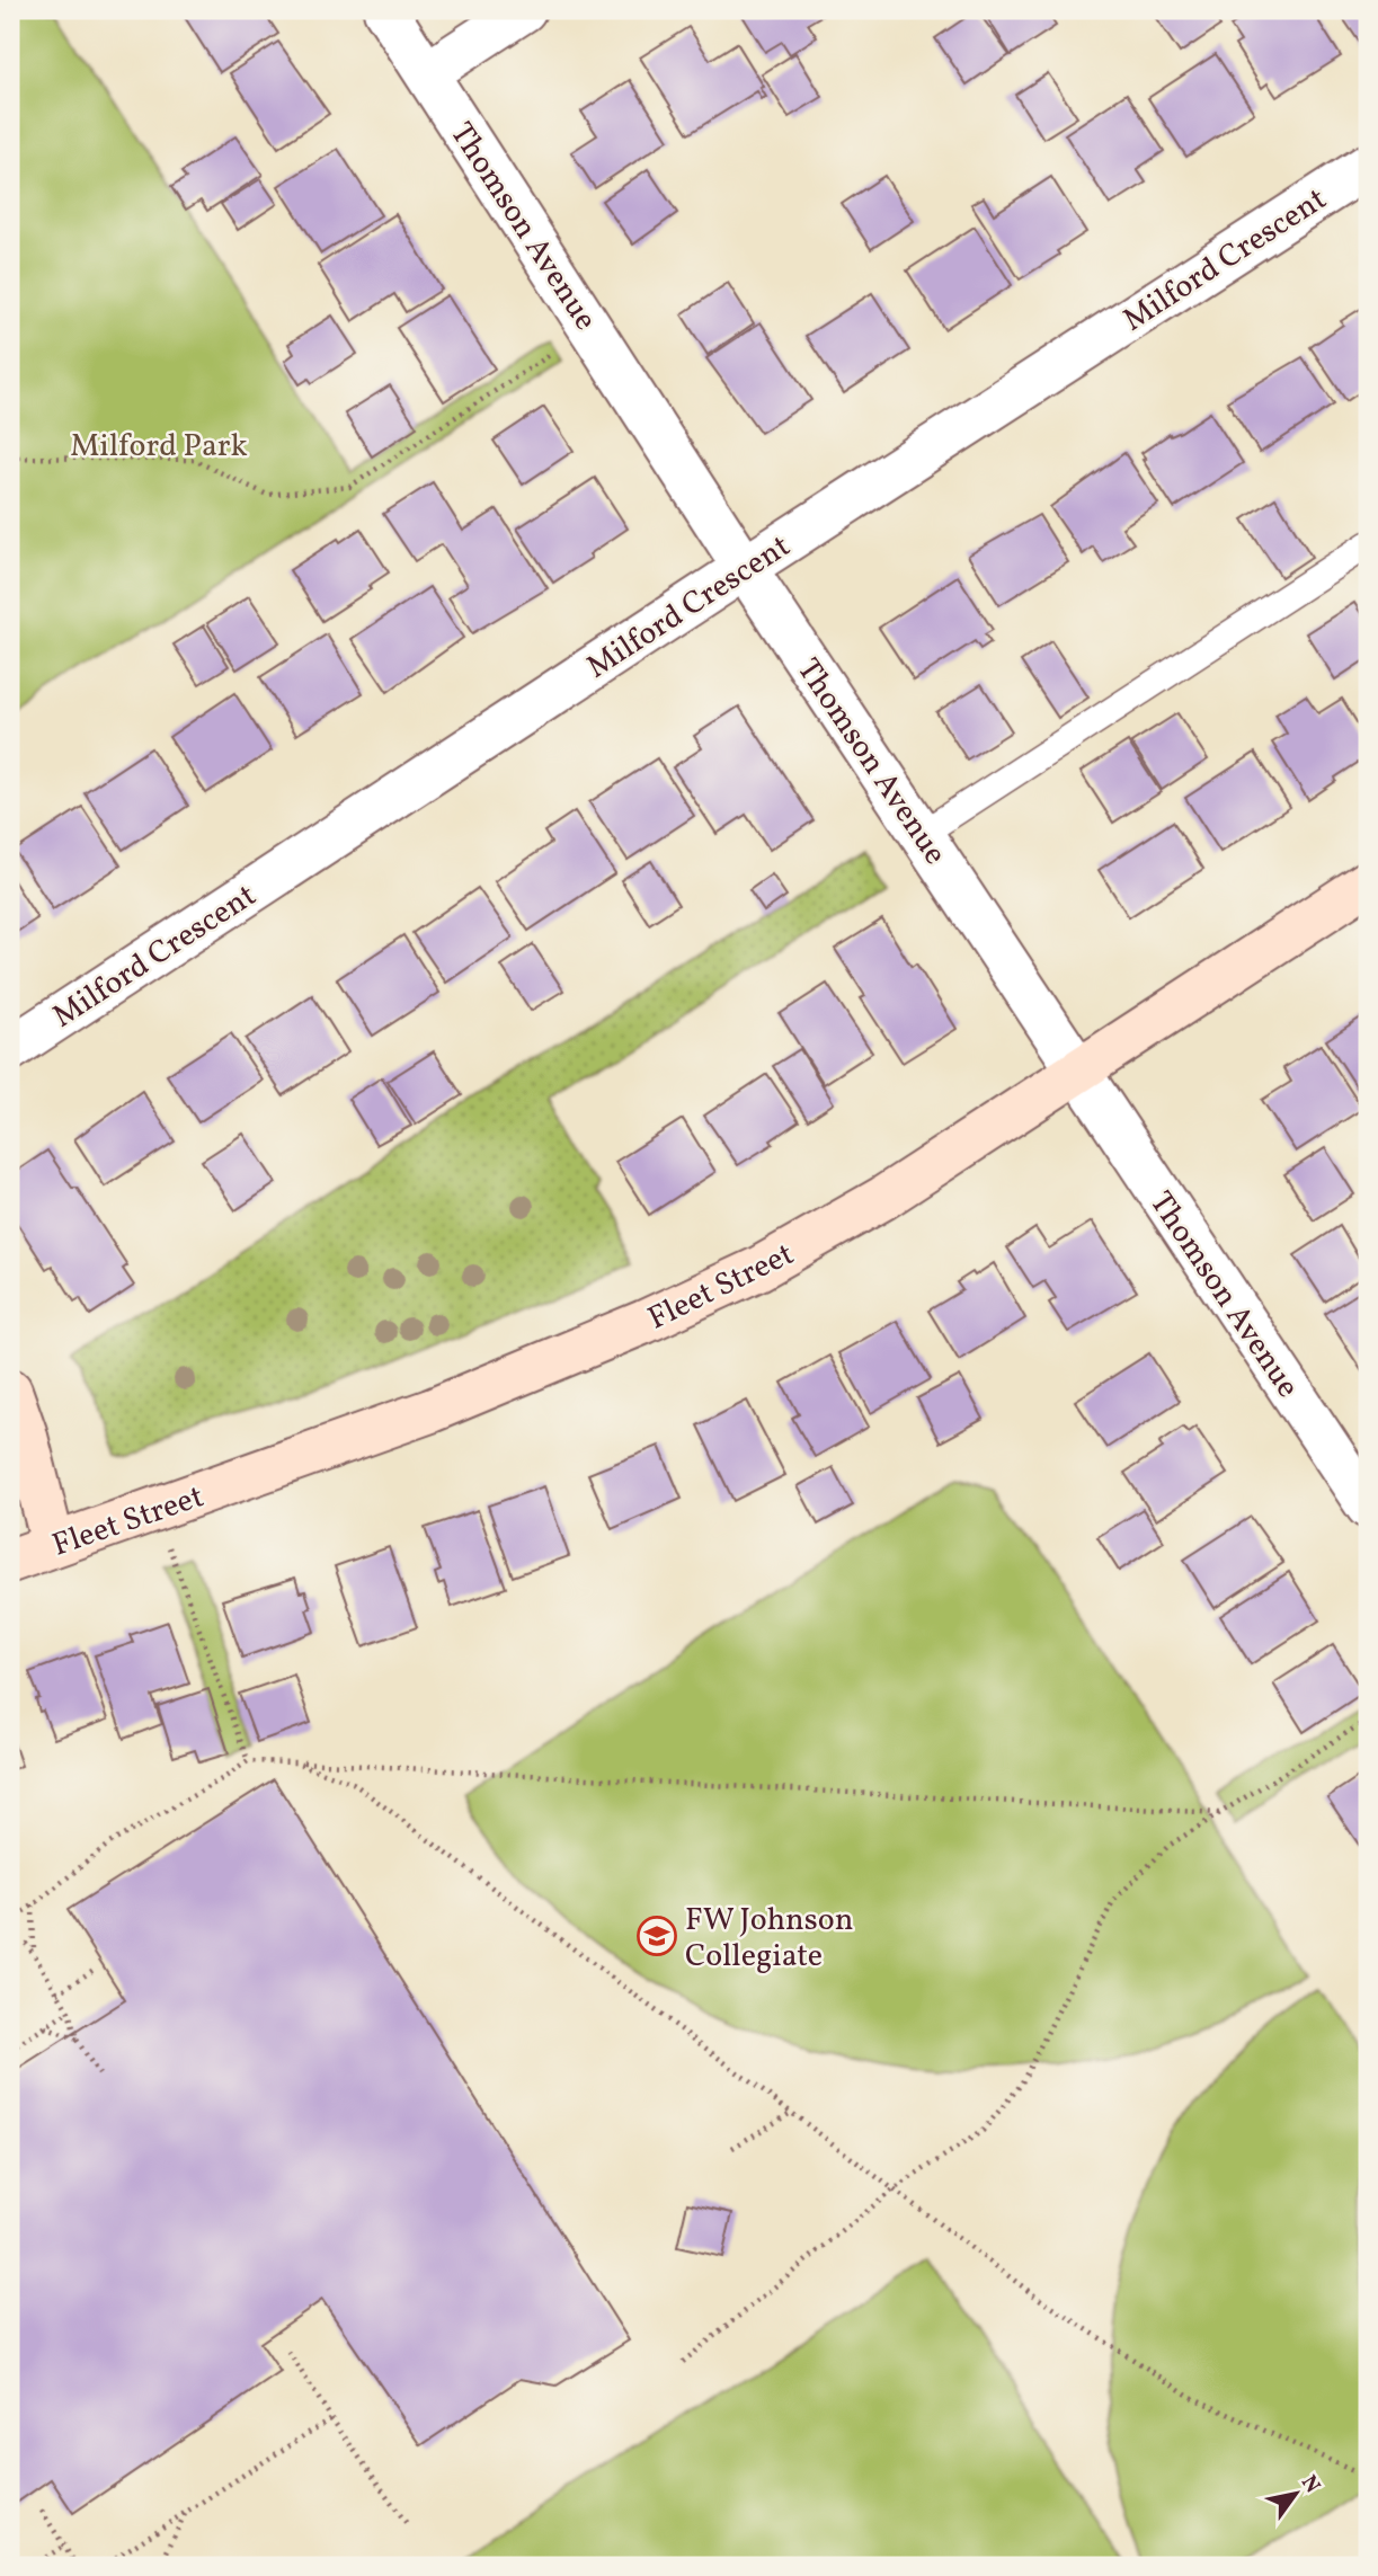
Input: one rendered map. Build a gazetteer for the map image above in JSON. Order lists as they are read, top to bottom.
{
  "streets": {
    "street": ["Thomson Avenue", "Milford Crescent", "Fleet Street"]
  },
  "crossings": [
    ["Thomson Avenue", "Milford Crescent"],
    ["Thomson Avenue", "Fleet Street"]
  ],
  "parks": ["Milford Park"],
  "places": {
    "school or university": ["FW Johnson Collegiate"]
  },
  "north": "top right"
}
